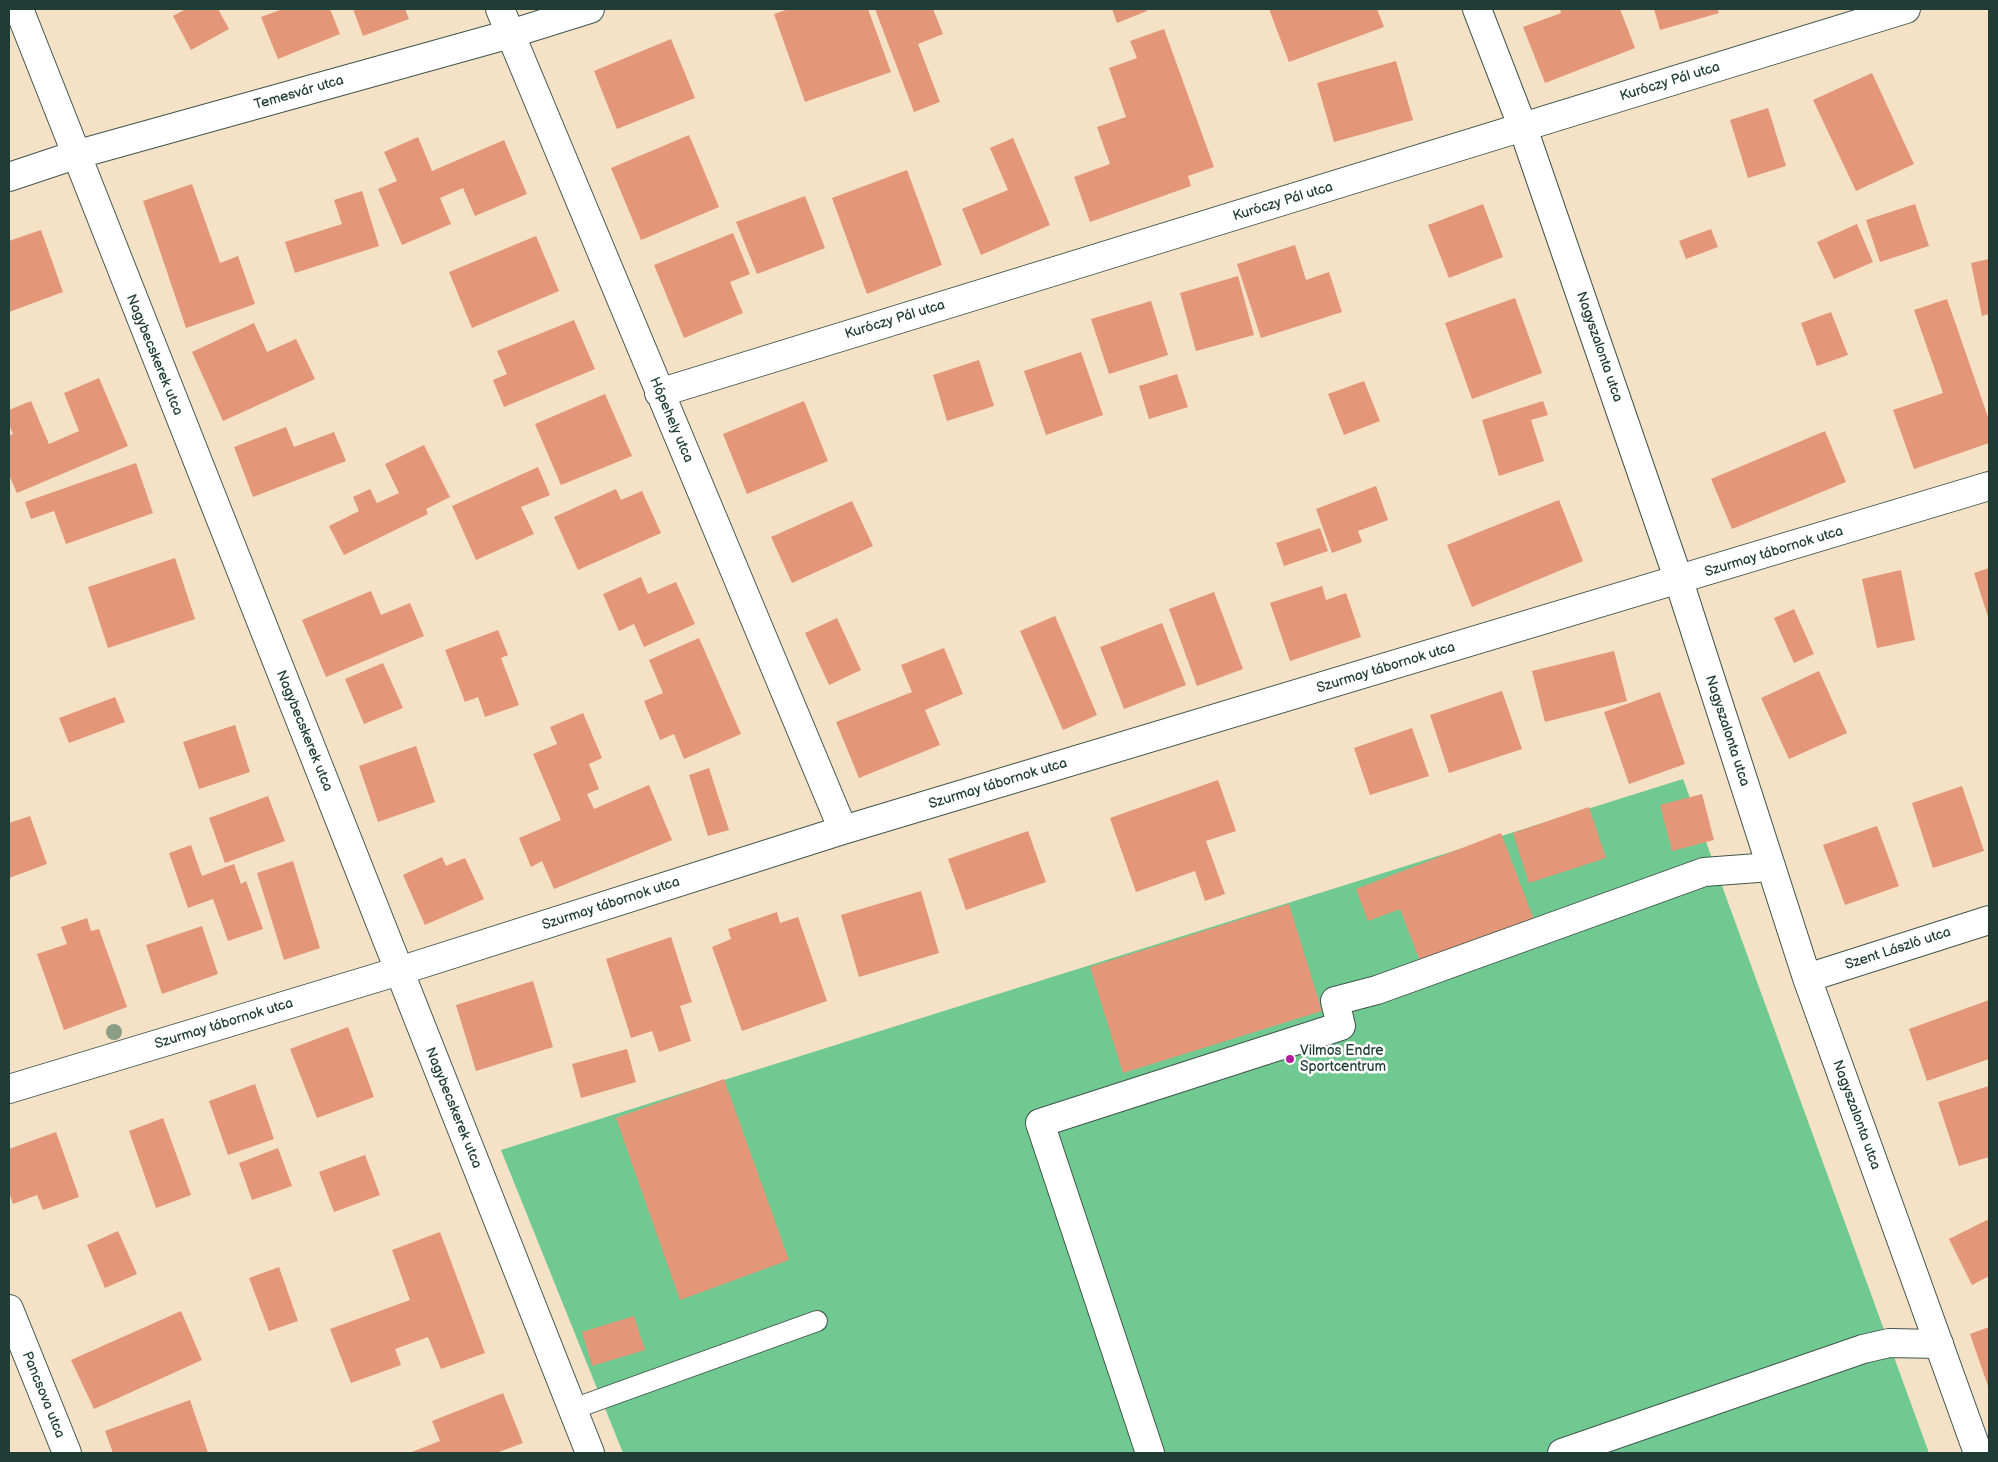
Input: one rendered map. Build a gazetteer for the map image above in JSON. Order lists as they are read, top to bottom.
{
  "streets": {
    "street": [
      "Kuróczy Pál utca",
      "Temesvár utca",
      "Nagyszalonta utca",
      "Nagybecskerek utca",
      "Hópehely utca",
      "Szurmay tábornok utca",
      "Szent László utca",
      "Pancsova utca"
    ]
  },
  "crossings": [
    ["Kuróczy Pál utca", "Nagyszalonta utca"],
    ["Kuróczy Pál utca", "Hópehely utca"],
    ["Temesvár utca", "Nagybecskerek utca"],
    ["Temesvár utca", "Hópehely utca"],
    ["Nagyszalonta utca", "Szurmay tábornok utca"],
    ["Nagyszalonta utca", "Szent László utca"],
    ["Nagybecskerek utca", "Szurmay tábornok utca"],
    ["Hópehely utca", "Szurmay tábornok utca"]
  ],
  "places": ["Vilmos Endre Sportcentrum"]
}
